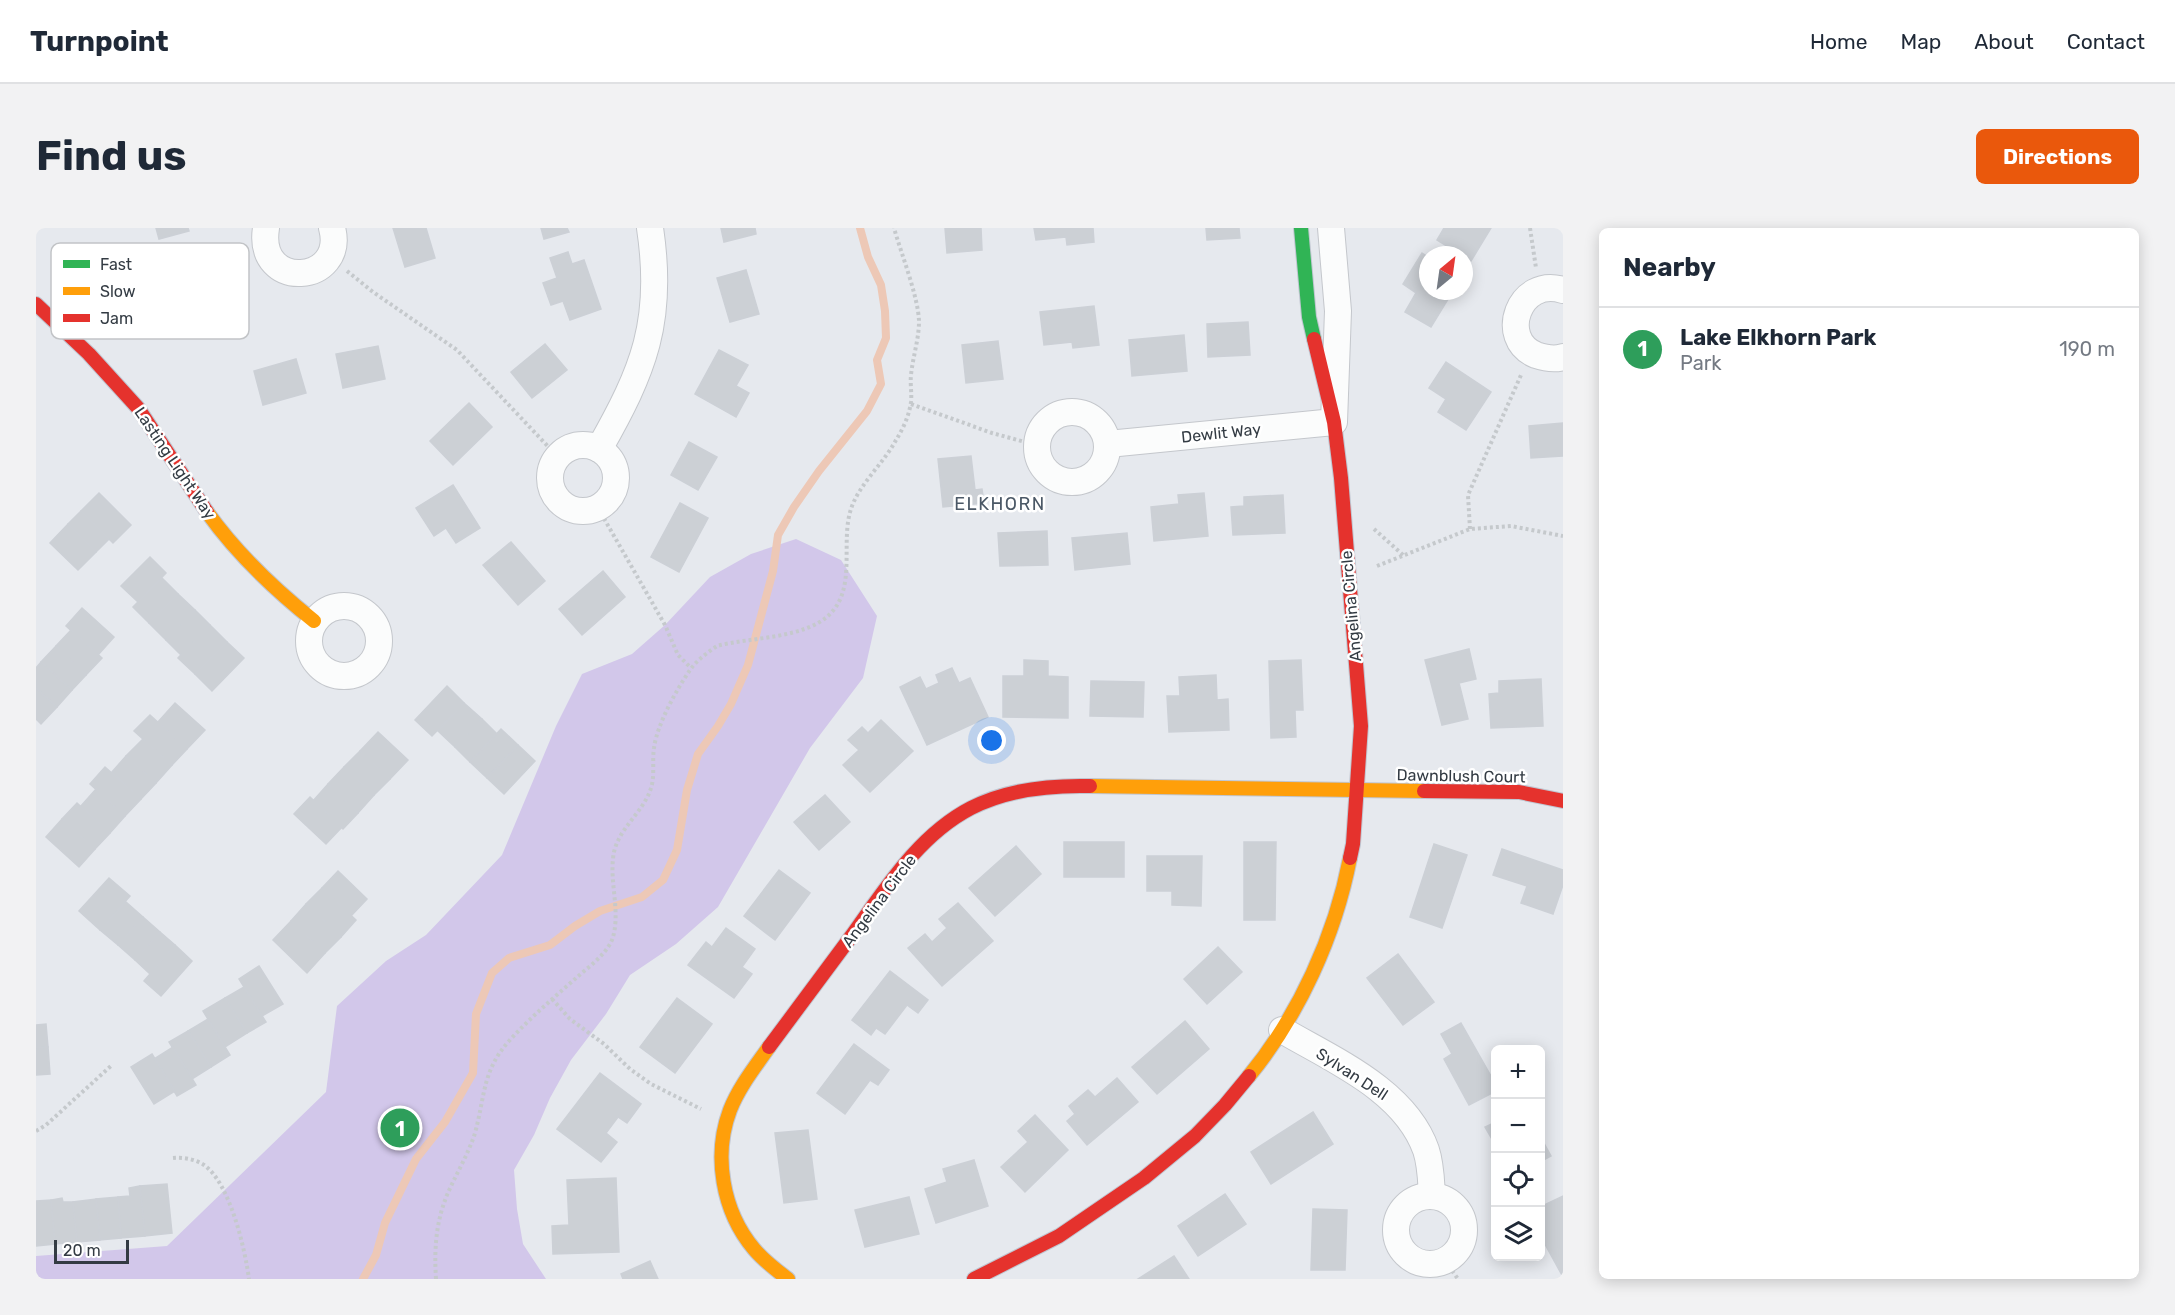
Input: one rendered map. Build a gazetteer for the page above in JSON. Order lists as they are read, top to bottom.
{
  "streets": {
    "street": [
      "Dewlit Way",
      "Lasting Light Way",
      "Angelina Circle",
      "Dawnblush Court",
      "Sylvan Dell"
    ]
  },
  "crossings": [
    ["Dewlit Way", "Angelina Circle"],
    ["Angelina Circle", "Dawnblush Court"],
    ["Angelina Circle", "Sylvan Dell"]
  ],
  "districts": ["ELKHORN"],
  "legend": ["Fast", "Slow", "Jam"],
  "scale_bar": "20 m",
  "north": "top right",
  "page": {
    "header": "Turnpoint",
    "nav": [
      "Home",
      "Map",
      "About",
      "Contact"
    ],
    "buttons": "Directions",
    "title": "Find us",
    "heading": "Nearby",
    "list": [
      {
        "mark": "1",
        "name": "Lake Elkhorn Park",
        "note": "Park",
        "value": "190 m"
      }
    ],
    "map_buttons": ["+", "−"],
    "pins": "1",
    "scale": "20 m"
  }
}
